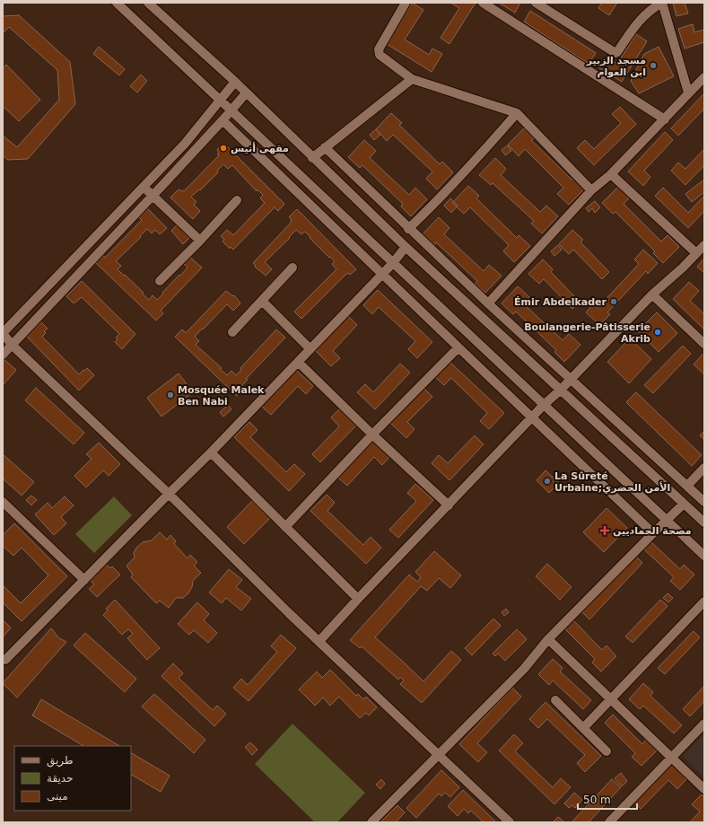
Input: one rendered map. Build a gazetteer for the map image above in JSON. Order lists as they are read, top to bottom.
{
  "places": {
    "other": [
      "مسجد الزبير ابن العوام",
      "مقهى أنيس",
      "Émir Abdelkader",
      "Boulangerie-Pâtisserie Akrib",
      "Mosquée Malek Ben Nabi",
      "La Sûreté Urbaine;الأمن الحضري"
    ],
    "health": ["مصحة الحماديين"]
  },
  "legend": ["طريق", "حديقة", "مبنى"],
  "scale_bar": "50 m"
}
